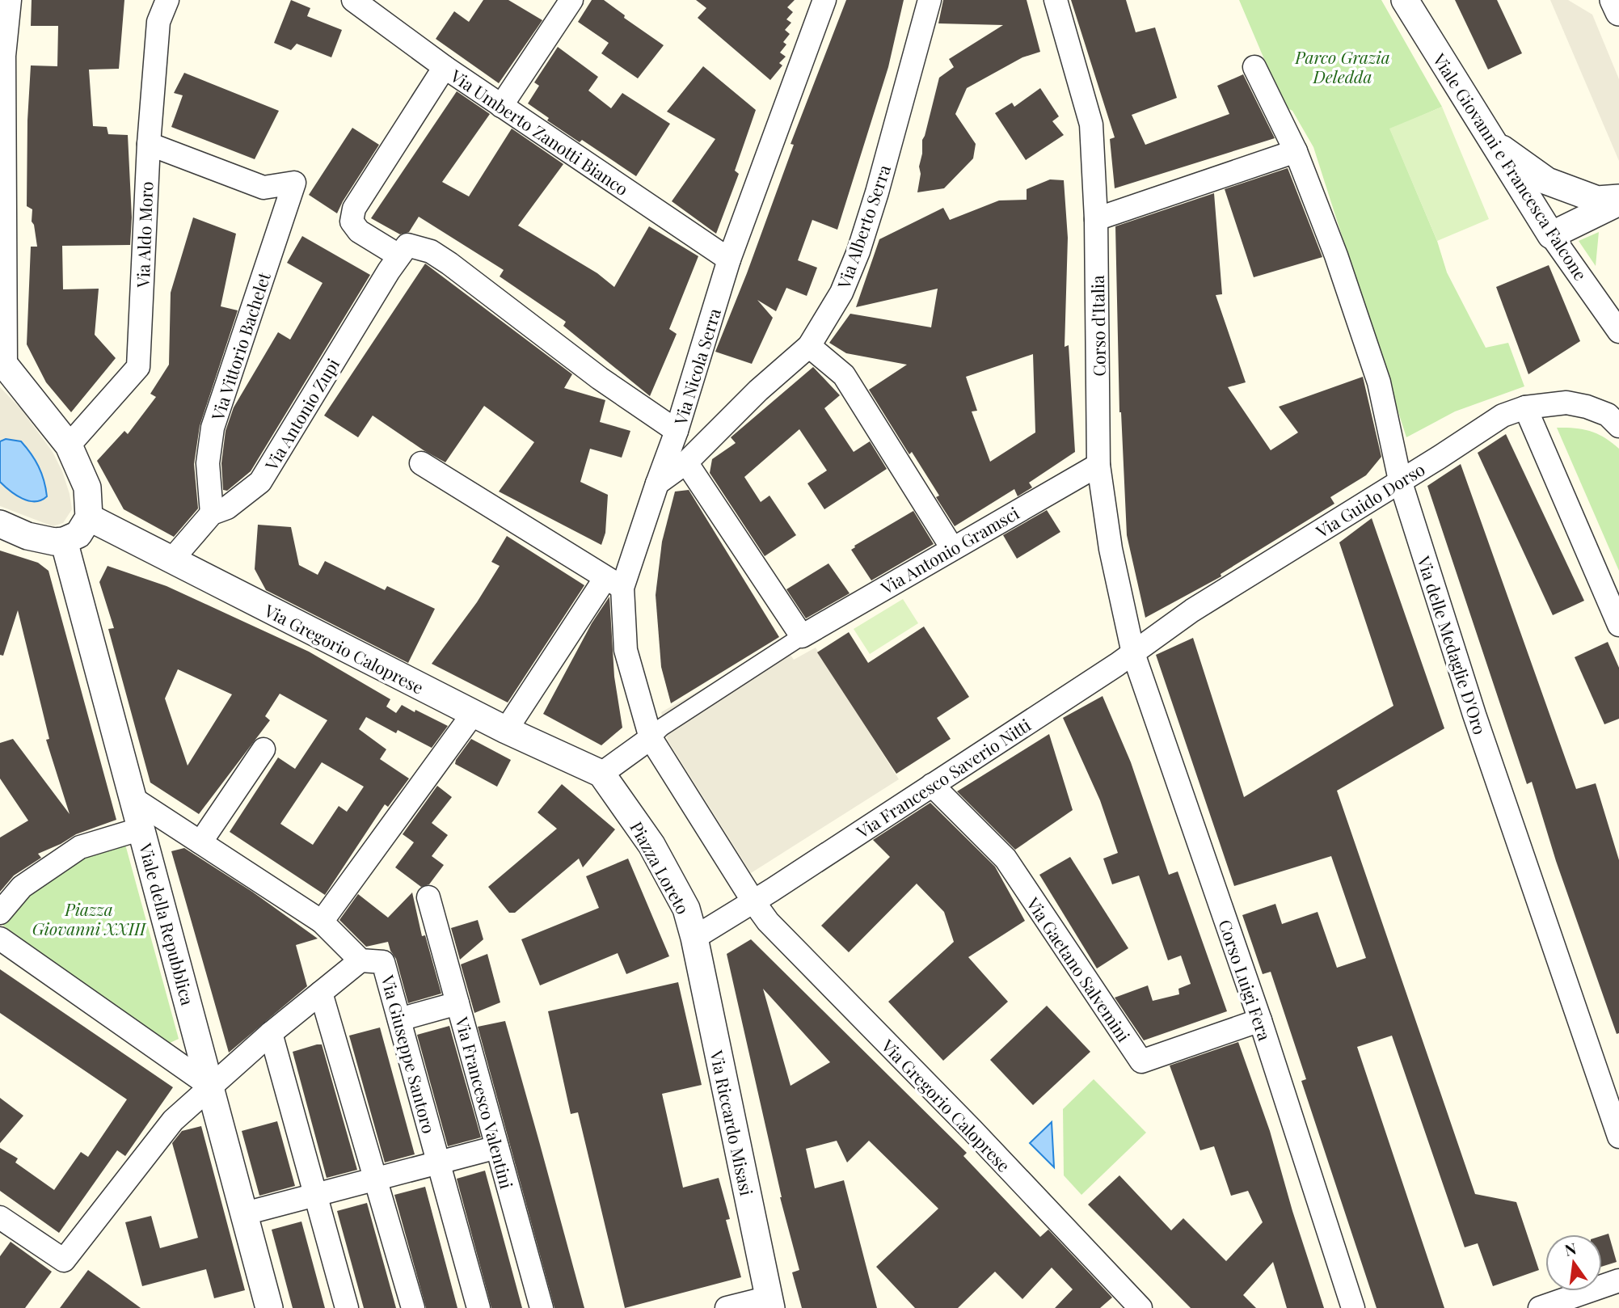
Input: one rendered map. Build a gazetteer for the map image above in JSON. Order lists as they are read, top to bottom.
{
  "streets": {
    "street": [
      "Via Umberto Zanotti Bianco",
      "Viale Giovanni e Francesca Falcone",
      "Via Alberto Serra",
      "Via Aldo Moro",
      "Corso d'Italia",
      "Via Vittorio Bachelet",
      "Via Nicola Serra",
      "Via Antonio Zupi",
      "Via Guido Dorso",
      "Via Antonio Gramsci",
      "Via delle Medaglie D'Oro",
      "Via Gregorio Caloprese",
      "Via Francesco Saverio Nitti",
      "Piazza Loreto",
      "Viale della Repubblica",
      "Via Gaetano Salvemini",
      "Corso Luigi Fera",
      "Via Giuseppe Santoro",
      "Via Francesco Valentini",
      "Via Riccardo Misasi"
    ]
  },
  "crossings": [
    ["Via Umberto Zanotti Bianco", "Via Nicola Serra"],
    ["Via Alberto Serra", "Via Nicola Serra"],
    ["Via Aldo Moro", "Via Vittorio Bachelet"],
    ["Corso d'Italia", "Via Guido Dorso"],
    ["Corso d'Italia", "Via Antonio Gramsci"],
    ["Corso d'Italia", "Via Francesco Saverio Nitti"],
    ["Corso d'Italia", "Corso Luigi Fera"],
    ["Via Vittorio Bachelet", "Via Antonio Zupi"],
    ["Via Antonio Zupi", "Via Gregorio Caloprese"],
    ["Via Guido Dorso", "Via delle Medaglie D'Oro"],
    ["Via Guido Dorso", "Via Francesco Saverio Nitti"],
    ["Via Guido Dorso", "Corso Luigi Fera"],
    ["Via Gregorio Caloprese", "Via Francesco Saverio Nitti"],
    ["Via Gregorio Caloprese", "Piazza Loreto"],
    ["Via Francesco Saverio Nitti", "Via Gaetano Salvemini"],
    ["Via Francesco Saverio Nitti", "Corso Luigi Fera"],
    ["Piazza Loreto", "Via Riccardo Misasi"],
    ["Viale della Repubblica", "Via Giuseppe Santoro"],
    ["Via Gaetano Salvemini", "Corso Luigi Fera"]
  ],
  "parks": ["Parco Grazia Deledda", "Piazza Giovanni XXIII"],
  "north": "top"
}
